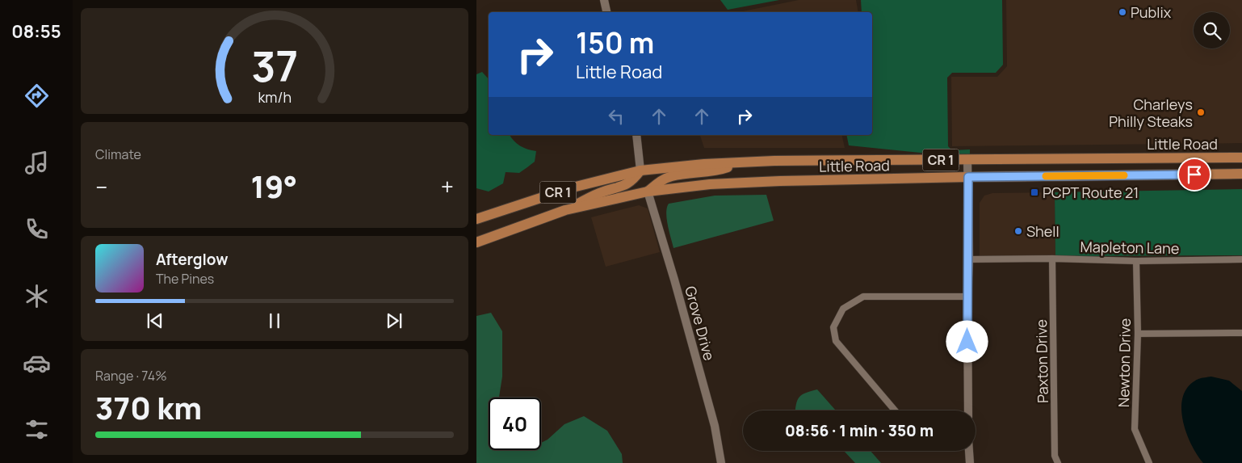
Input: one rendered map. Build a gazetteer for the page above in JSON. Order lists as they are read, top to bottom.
{
  "streets": {
    "main road": ["Little Road", "CR 1"],
    "street": [
      "Mapleton Lane",
      "Grove Drive",
      "Paxton Drive",
      "Newton Drive"
    ]
  },
  "crossings": [
    ["Little Road", "Grove Drive"],
    ["Mapleton Lane", "Paxton Drive"],
    ["Mapleton Lane", "Newton Drive"]
  ],
  "places": {
    "other": ["Publix", "Charleys Philly Steaks", "Shell"],
    "transit": ["PCPT Route 21"]
  },
  "page": {
    "tabs": "08:55",
    "turn": ["150 m", "Little Road"],
    "tile": [
      "Climate",
      ["Range · 74%", "370 km"]
    ],
    "heat": ["−", "19°", "+"],
    "song": ["Afterglow", "The Pines"],
    "limit": "40",
    "trip": "08:56 · 1 min · 350 m",
    "gauge": ["37", "km/h"]
  }
}
